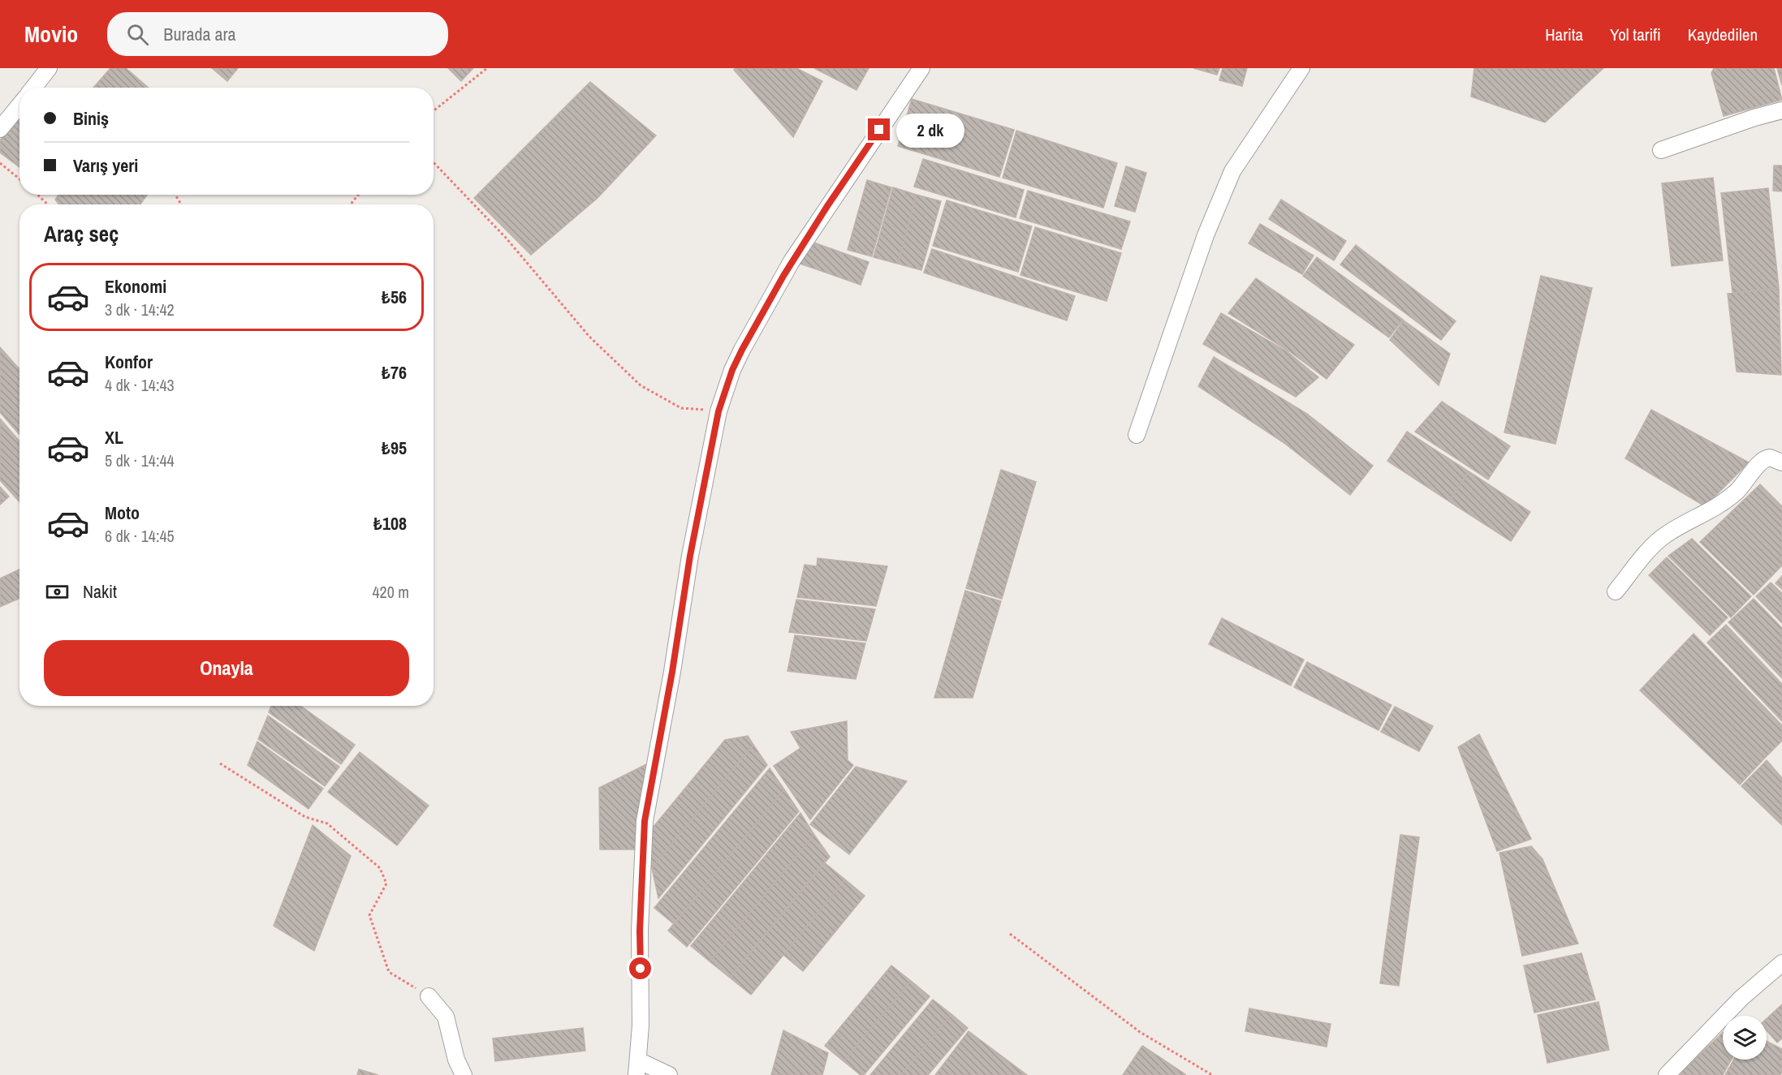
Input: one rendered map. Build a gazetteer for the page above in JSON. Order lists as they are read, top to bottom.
{
  "page": {
    "header": "Movio",
    "search": "Burada ara",
    "nav": ["Harita", "Yol tarifi", "Kaydedilen"],
    "banner": ["Biniş", "Varış yeri"],
    "bubble": "2 dk",
    "heading": "Araç seç",
    "list": [
      {
        "name": "Ekonomi",
        "note": "3 dk · 14:42",
        "value": "₺56"
      },
      {
        "name": "Konfor",
        "note": "4 dk · 14:43",
        "value": "₺76"
      },
      {
        "name": "XL",
        "note": "5 dk · 14:44",
        "value": "₺95"
      },
      {
        "name": "Moto",
        "note": "6 dk · 14:45",
        "value": "₺108"
      }
    ],
    "pay": ["Nakit", "420 m"],
    "buttons": "Onayla"
  }
}
